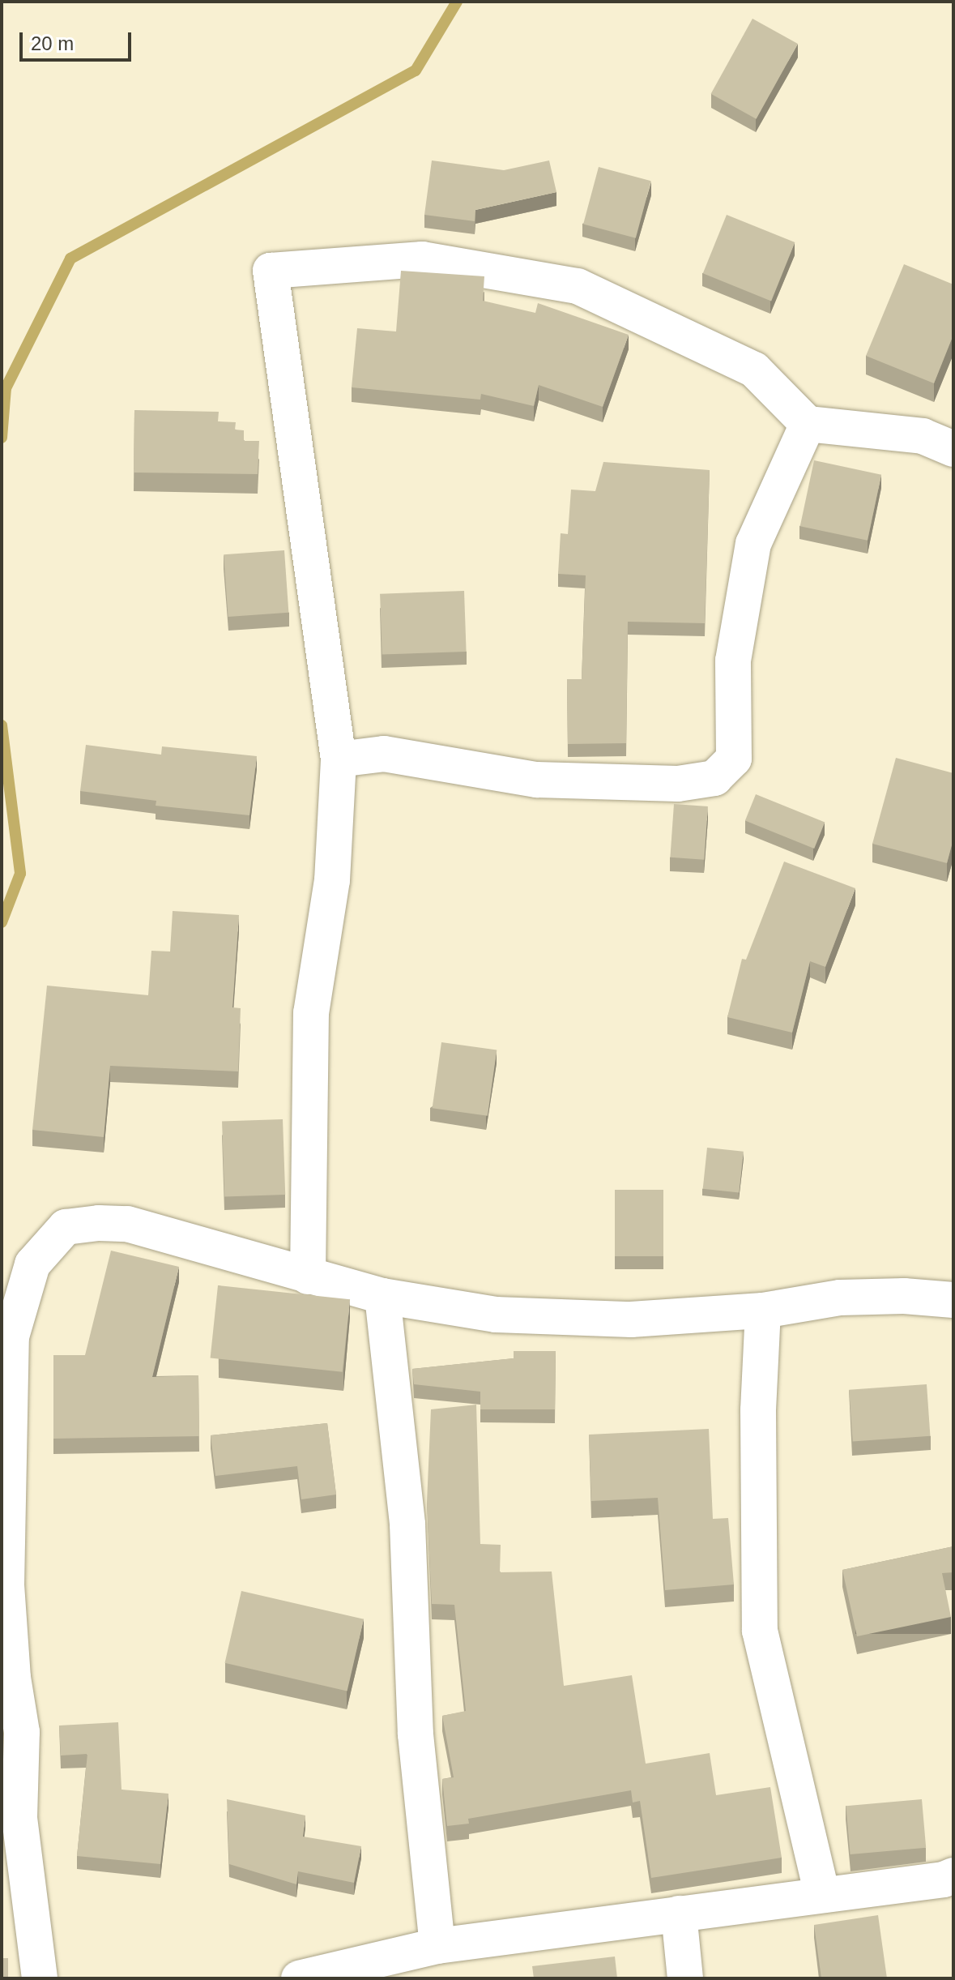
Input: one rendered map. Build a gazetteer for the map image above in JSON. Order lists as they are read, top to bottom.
{
  "scale_bar": "20 m"
}
